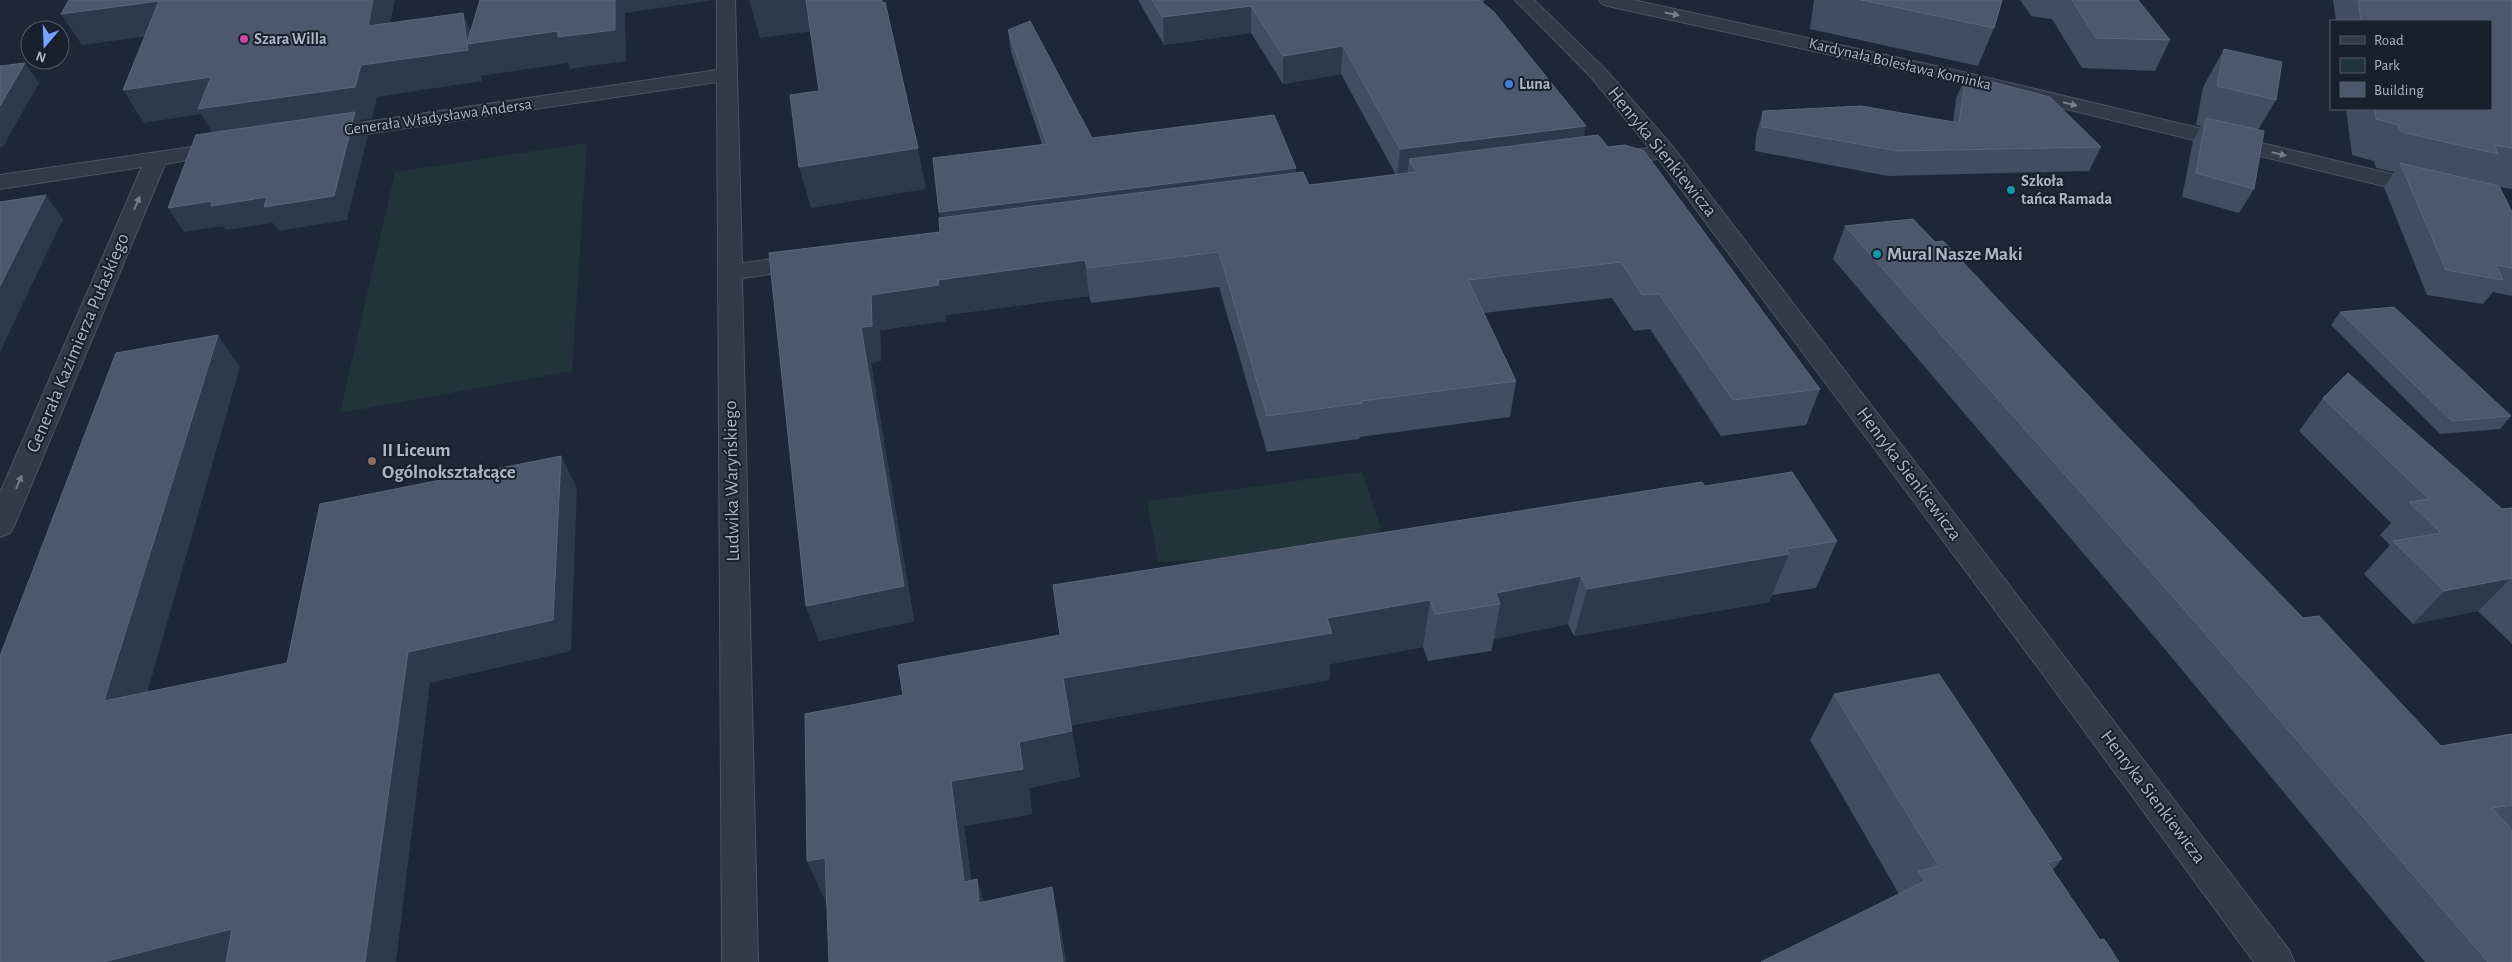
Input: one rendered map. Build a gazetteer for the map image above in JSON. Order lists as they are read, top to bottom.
{
  "streets": {
    "street": [
      "Kardynała Bolesława Kominka",
      "Generała Władysława Andersa",
      "Henryka Sienkiewicza",
      "Generała Kazimierza Pułaskiego",
      "Ludwika Waryńskiego"
    ]
  },
  "crossings": [
    ["Generała Władysława Andersa", "Ludwika Waryńskiego"]
  ],
  "one_way": ["Kardynała Bolesława Kominka", "Generała Kazimierza Pułaskiego"],
  "places": [
    "Szara Willa",
    "Luna",
    "Szkoła tańca Ramada",
    "Mural Nasze Maki",
    "II Liceum Ogólnokształcące"
  ],
  "legend": ["Road", "Park", "Building"],
  "north": "bottom"
}
